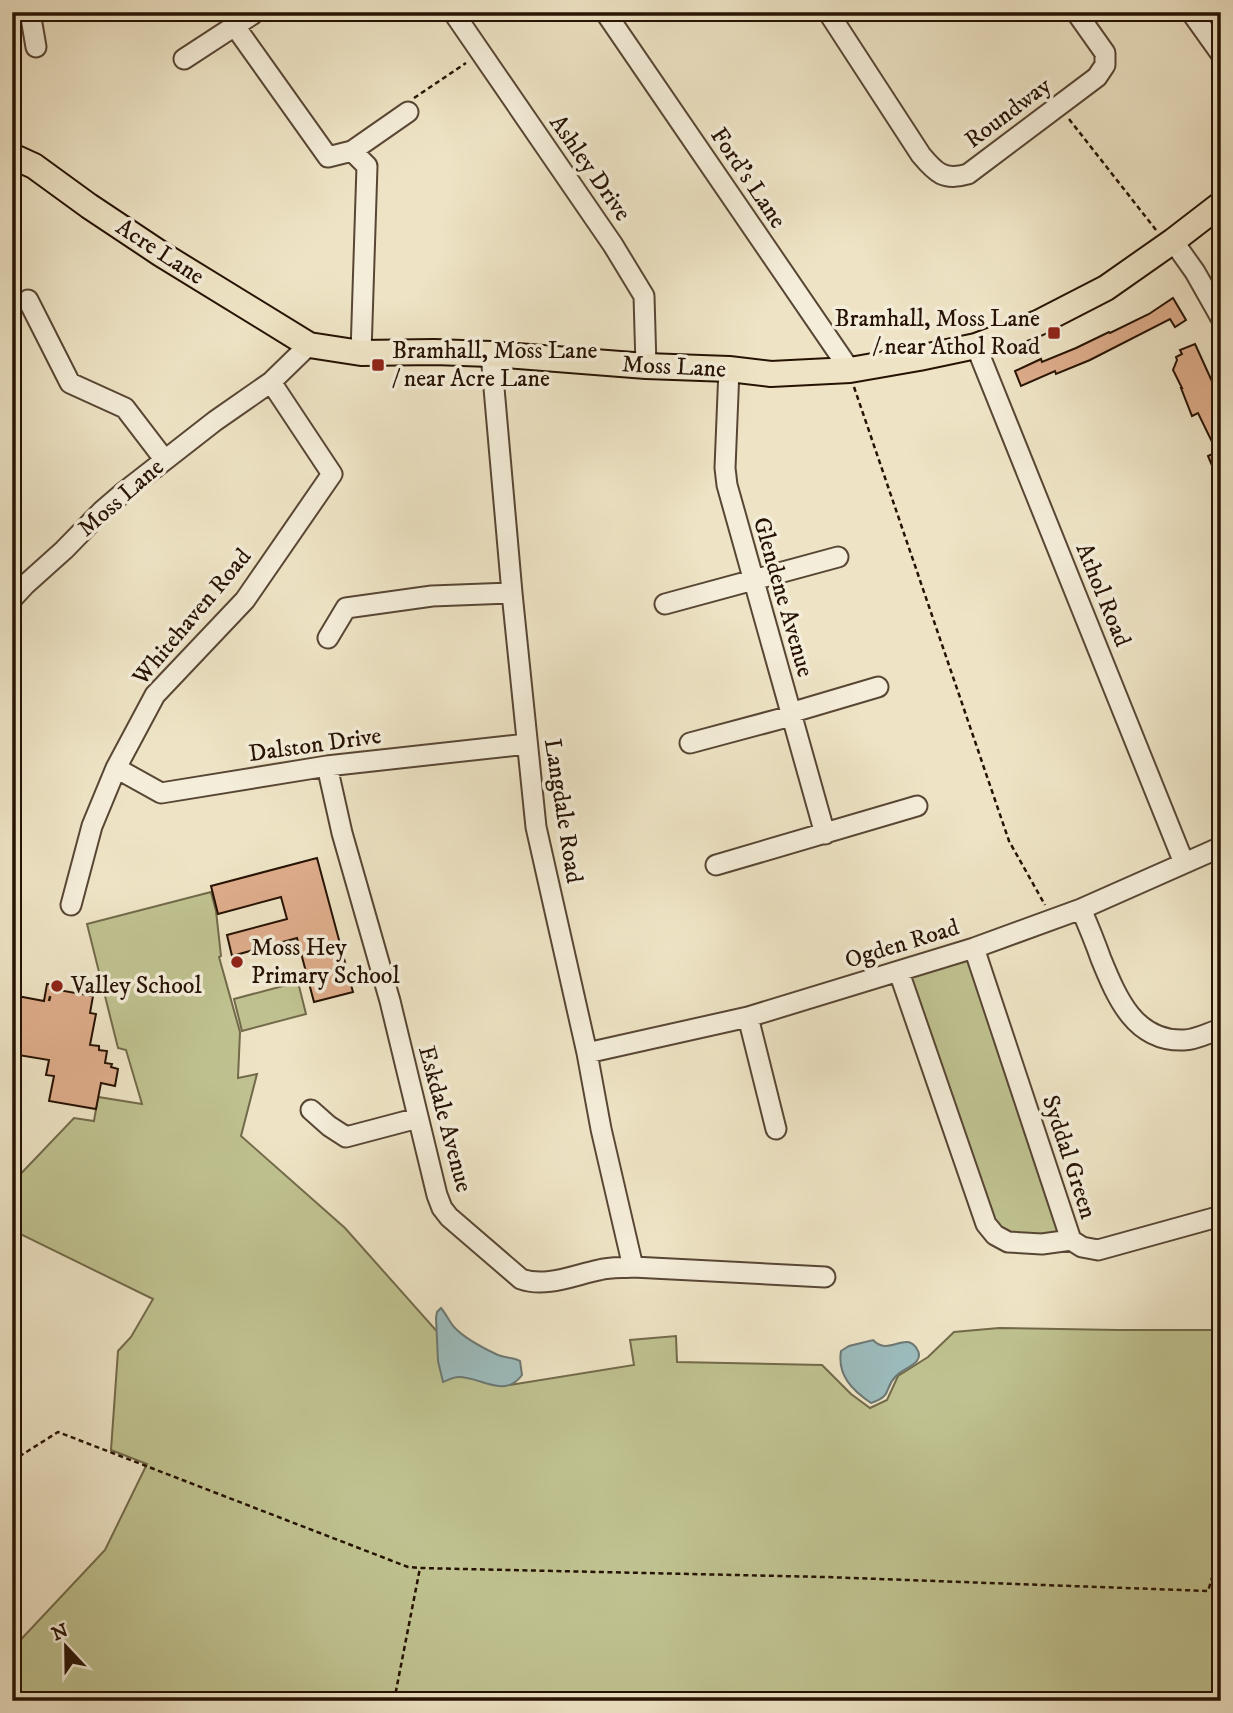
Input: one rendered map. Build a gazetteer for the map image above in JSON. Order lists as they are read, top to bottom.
{
  "streets": {
    "main road": ["Acre Lane", "Moss Lane"],
    "street": [
      "Roundway",
      "Ashley Drive",
      "Ford's Lane",
      "Athol Road",
      "Glendene Avenue",
      "Whitehaven Road",
      "Dalston Drive",
      "Langdale Road",
      "Ogden Road",
      "Eskdale Avenue",
      "Syddal Green"
    ]
  },
  "crossings": [
    ["Ashley Drive", "Moss Lane"],
    ["Ford's Lane", "Moss Lane"],
    ["Acre Lane", "Moss Lane"],
    ["Moss Lane", "Athol Road"],
    ["Moss Lane", "Glendene Avenue"],
    ["Moss Lane", "Whitehaven Road"],
    ["Moss Lane", "Langdale Road"],
    ["Athol Road", "Ogden Road"],
    ["Whitehaven Road", "Dalston Drive"],
    ["Dalston Drive", "Langdale Road"],
    ["Dalston Drive", "Eskdale Avenue"],
    ["Langdale Road", "Ogden Road"],
    ["Langdale Road", "Eskdale Avenue"],
    ["Ogden Road", "Syddal Green"]
  ],
  "places": {
    "transit": ["Bramhall, Moss Lane / near Athol Road", "Bramhall, Moss Lane / near Acre Lane"],
    "other": ["Moss Hey Primary School", "Valley School"]
  },
  "north": "top"
}
